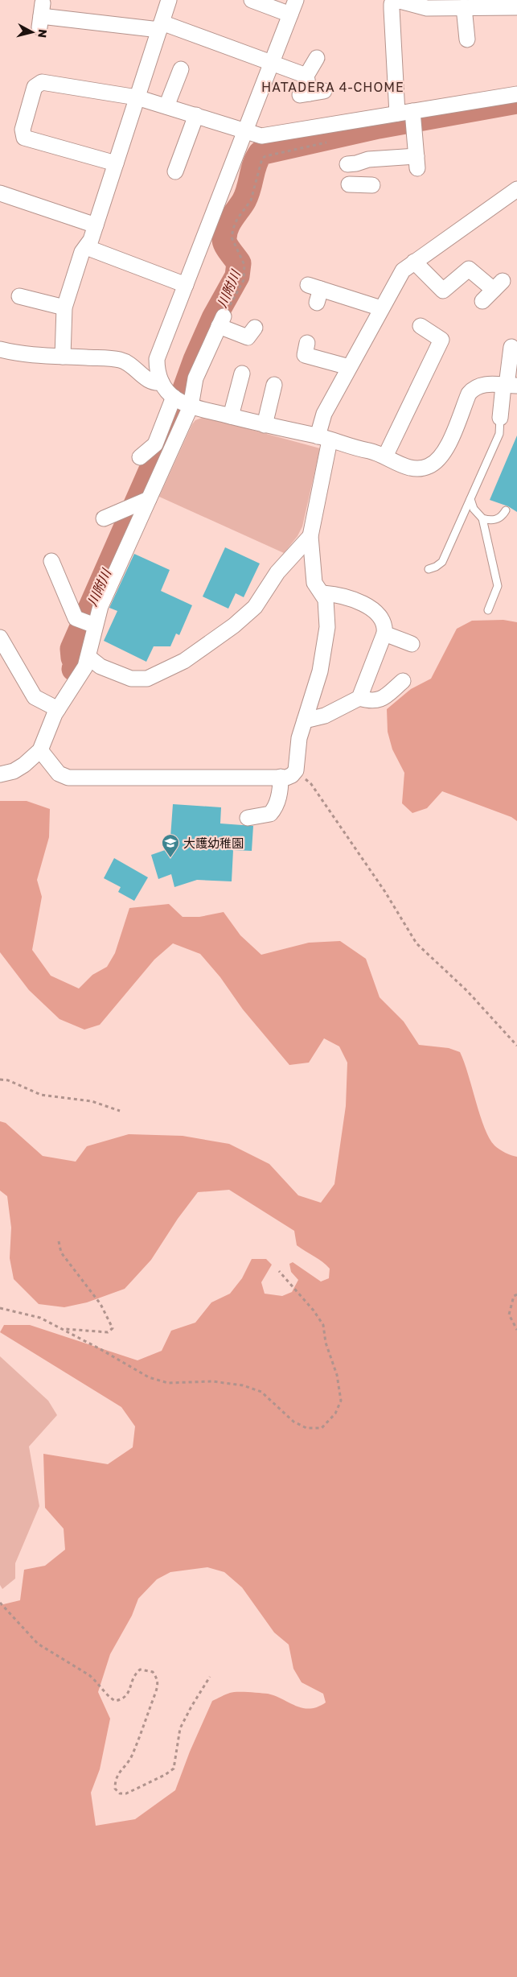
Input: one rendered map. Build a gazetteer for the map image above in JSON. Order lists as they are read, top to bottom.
{
  "districts": ["HATADERA 4-CHOME"],
  "water": ["川附川"],
  "places": {
    "school or university": ["大護幼稚園"]
  },
  "north": "right"
}
